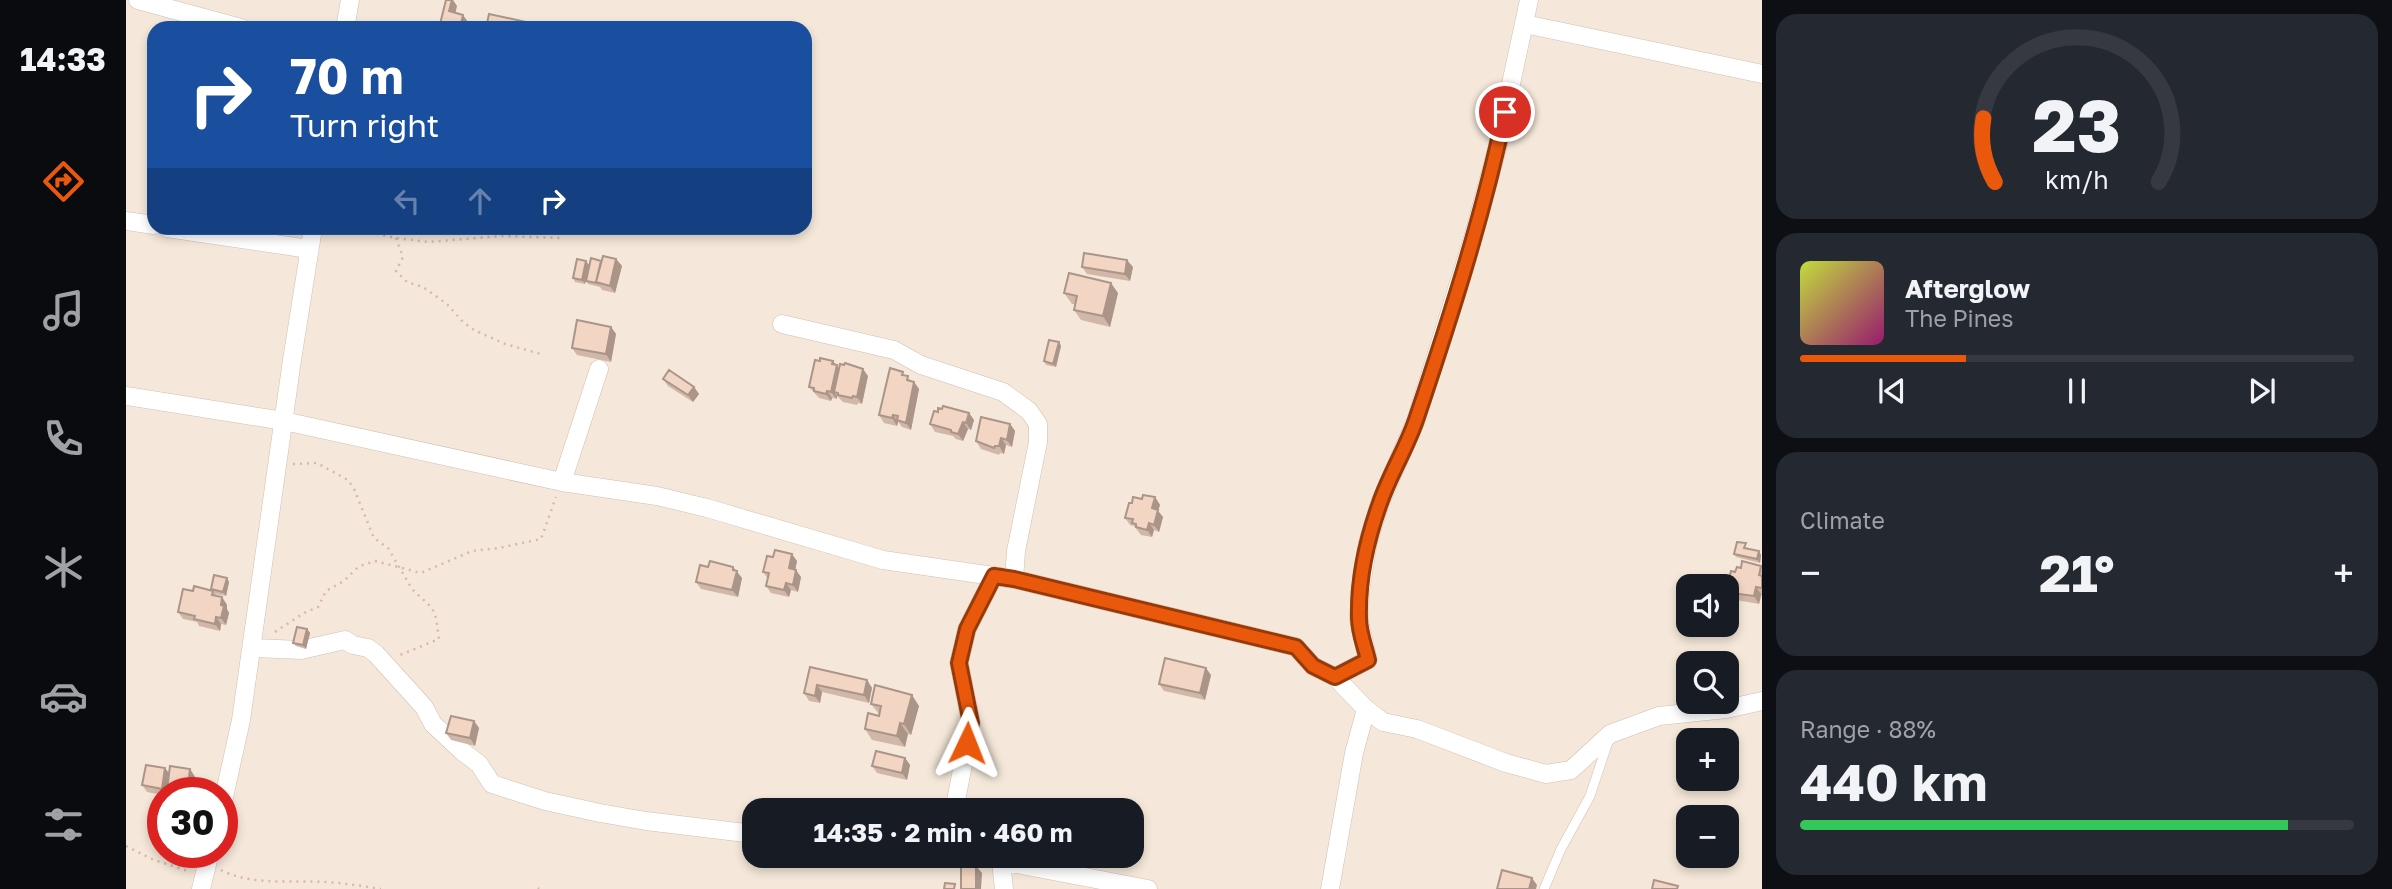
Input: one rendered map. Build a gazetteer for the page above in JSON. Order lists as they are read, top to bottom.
{
  "page": {
    "tabs": "14:33",
    "turn": ["70 m", "Turn right"],
    "song": ["Afterglow", "The Pines"],
    "tile": [
      "Climate",
      ["Range · 88%", "440 km"]
    ],
    "heat": ["−", "21°", "+"],
    "map_buttons": ["+", "−"],
    "limit": "30",
    "trip": "14:35 · 2 min · 460 m",
    "gauge": ["23", "km/h"]
  }
}
